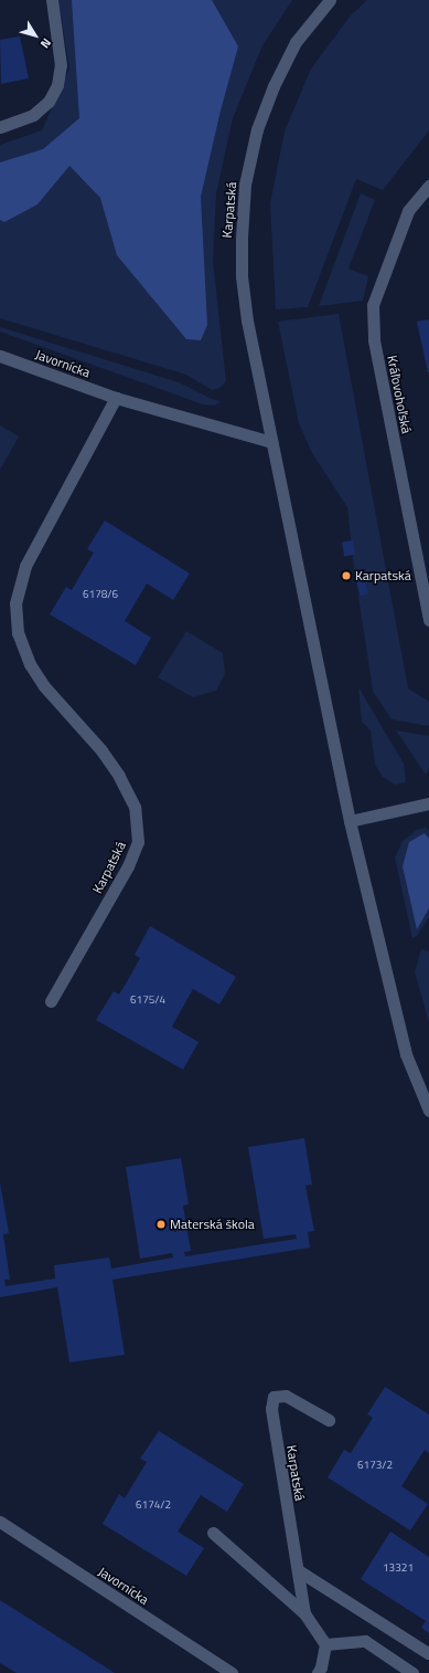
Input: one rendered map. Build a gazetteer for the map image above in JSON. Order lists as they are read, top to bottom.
{
  "streets": {
    "street": ["Karpatská", "Javornícka", "Kráľovohoľská"]
  },
  "crossings": [
    ["Karpatská", "Javornícka"]
  ],
  "places": ["Karpatská", "Materská škola"],
  "house_numbers": [
    "6178/6",
    "6175/4",
    "6173/2",
    "6174/2",
    "13321"
  ],
  "north": "bottom right"
}
